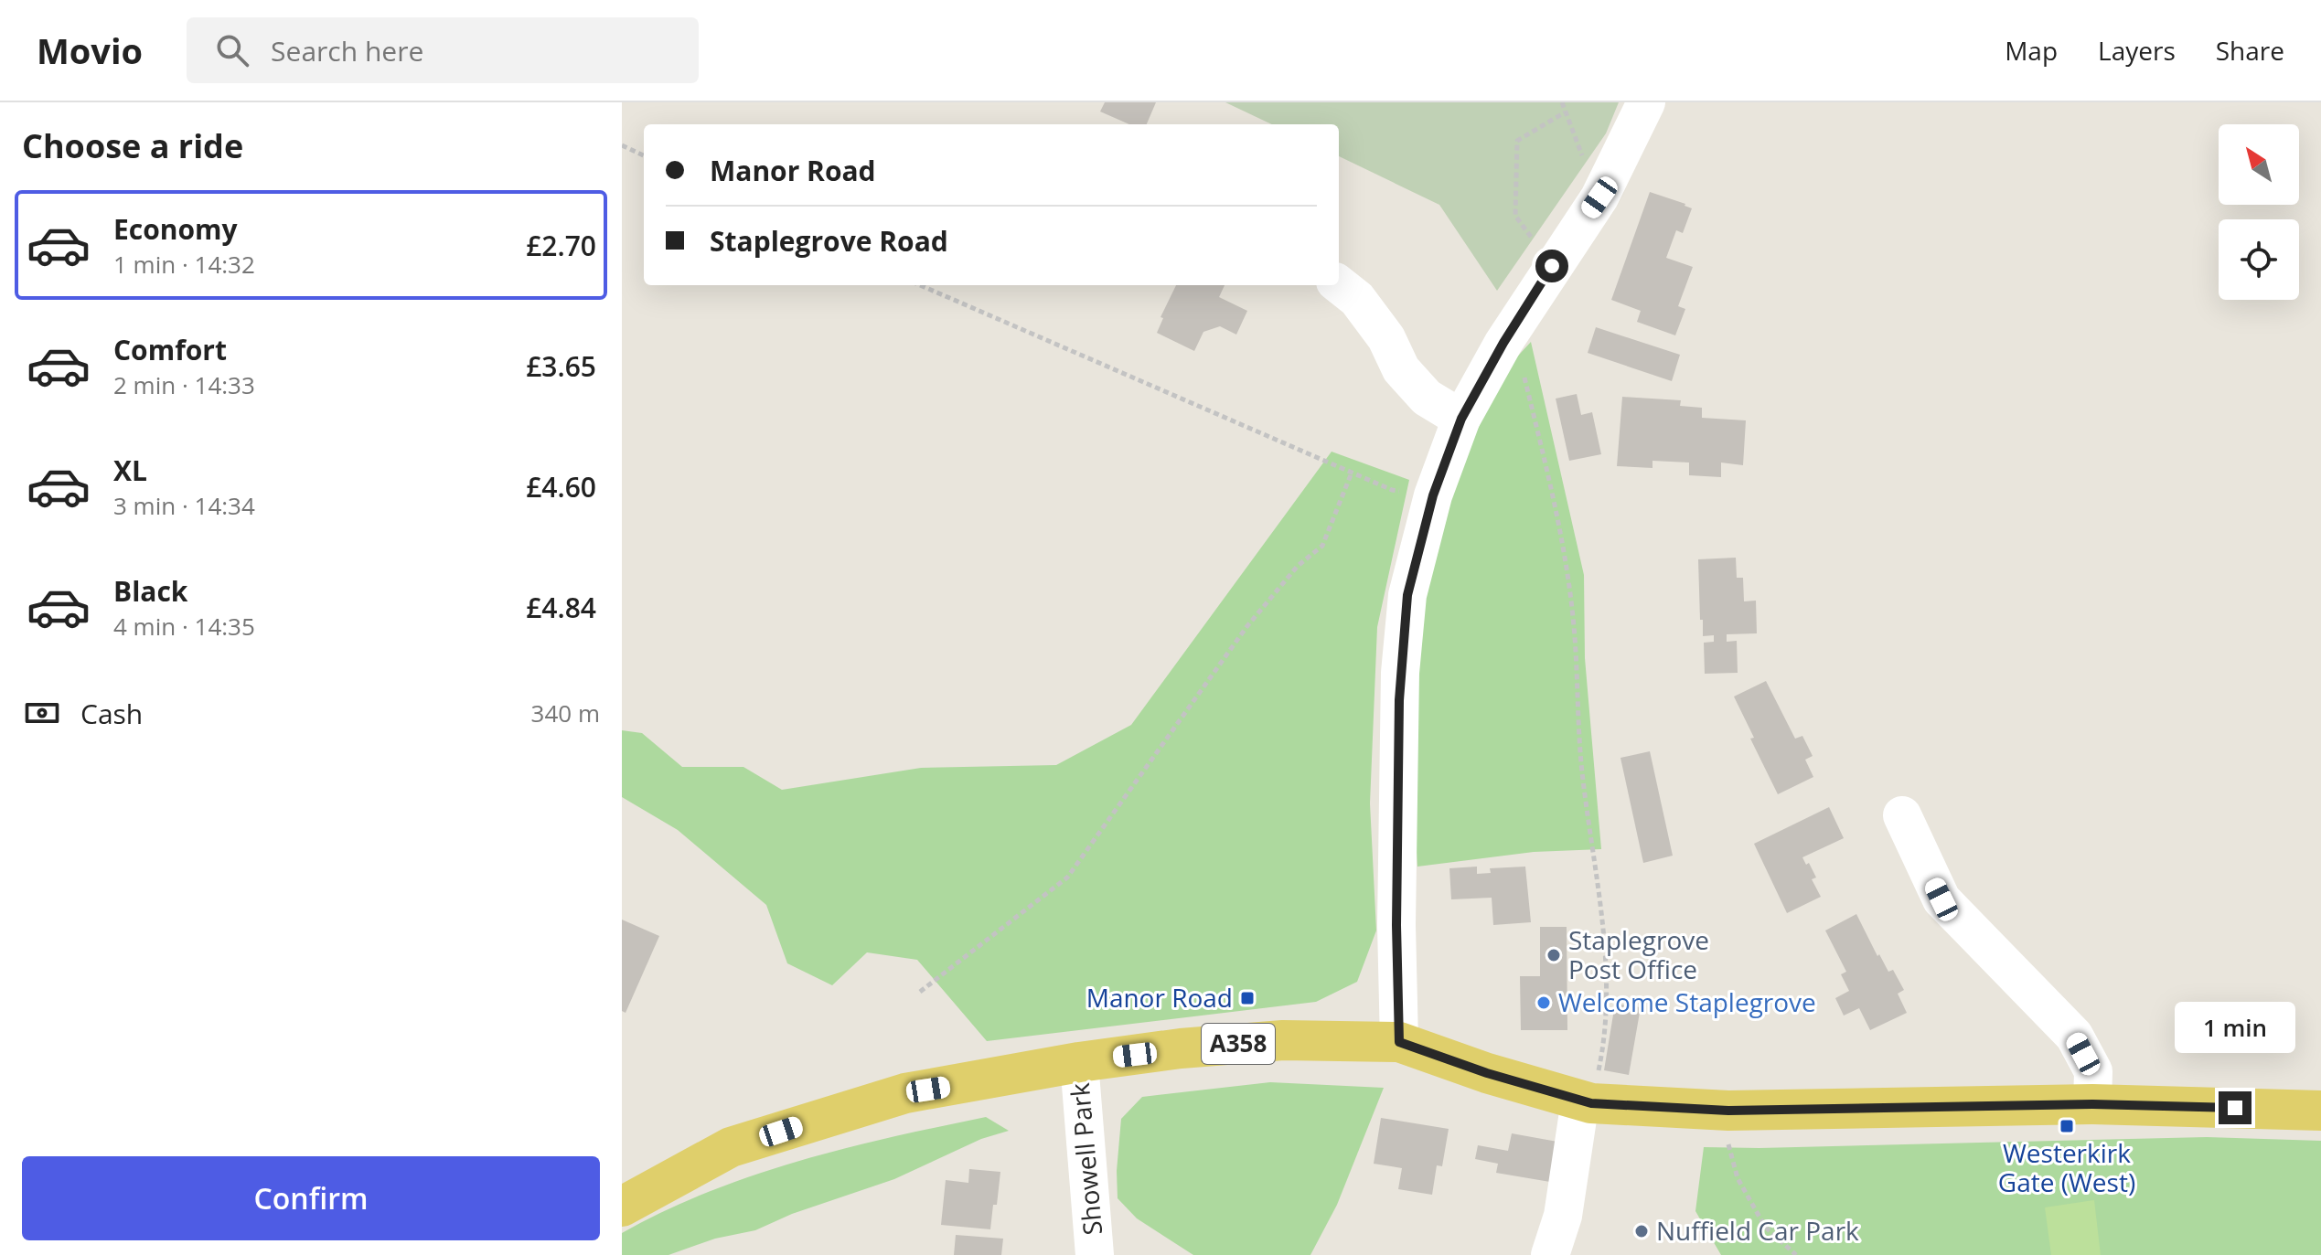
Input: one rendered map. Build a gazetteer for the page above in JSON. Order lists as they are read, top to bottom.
{
  "streets": {
    "main road": ["A358"],
    "street": ["Showell Park"]
  },
  "crossings": [
    ["A358", "Showell Park"]
  ],
  "places": {
    "other": ["Staplegrove Post Office", "Welcome Staplegrove", "Nuffield Car Park"],
    "transit": ["Manor Road", "Westerkirk Gate (West)"]
  },
  "north": "top left",
  "page": {
    "header": "Movio",
    "search": "Search here",
    "nav": ["Map", "Layers", "Share"],
    "heading": "Choose a ride",
    "banner": ["Manor Road", "Staplegrove Road"],
    "list": [
      {
        "name": "Economy",
        "note": "1 min · 14:32",
        "value": "£2.70"
      },
      {
        "name": "Comfort",
        "note": "2 min · 14:33",
        "value": "£3.65"
      },
      {
        "name": "XL",
        "note": "3 min · 14:34",
        "value": "£4.60"
      },
      {
        "name": "Black",
        "note": "4 min · 14:35",
        "value": "£4.84"
      }
    ],
    "pay": ["Cash", "340 m"],
    "bubble": "1 min",
    "buttons": "Confirm"
  }
}
